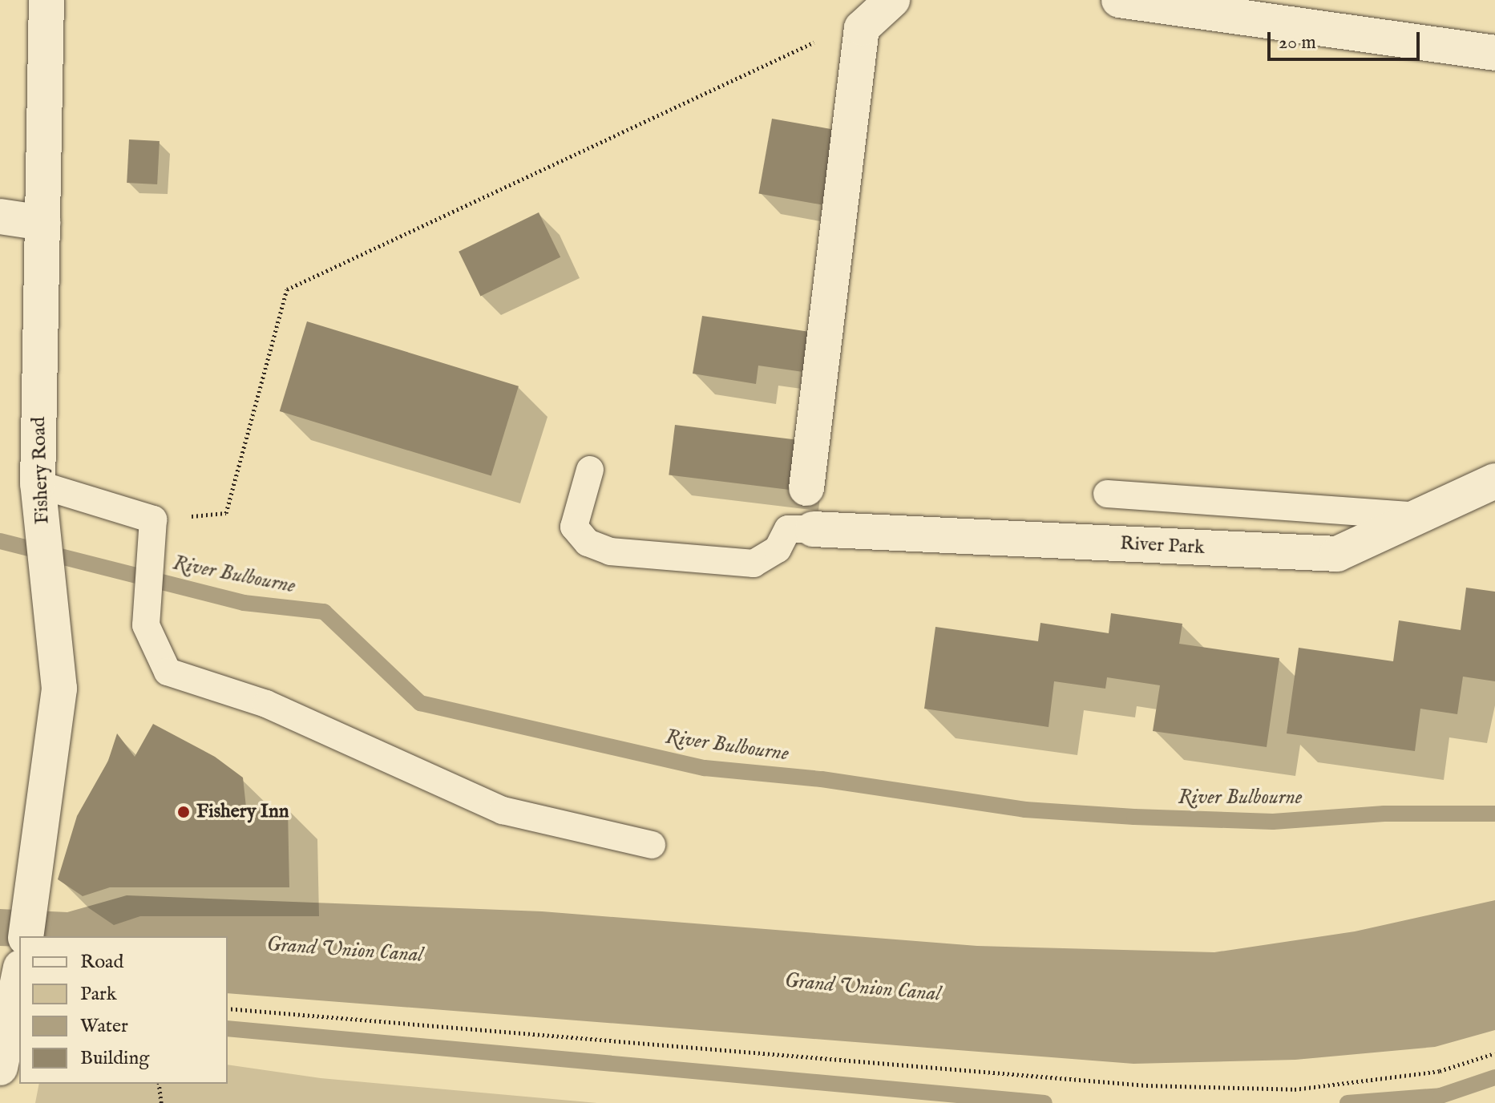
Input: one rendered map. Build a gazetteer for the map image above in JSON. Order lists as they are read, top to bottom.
{
  "streets": {
    "street": ["Fishery Road", "River Park"]
  },
  "water": ["River Bulbourne", "Grand Union Canal"],
  "places": ["Fishery Inn"],
  "legend": [
    "Road",
    "Park",
    "Water",
    "Building"
  ],
  "scale_bar": "20 m"
}
